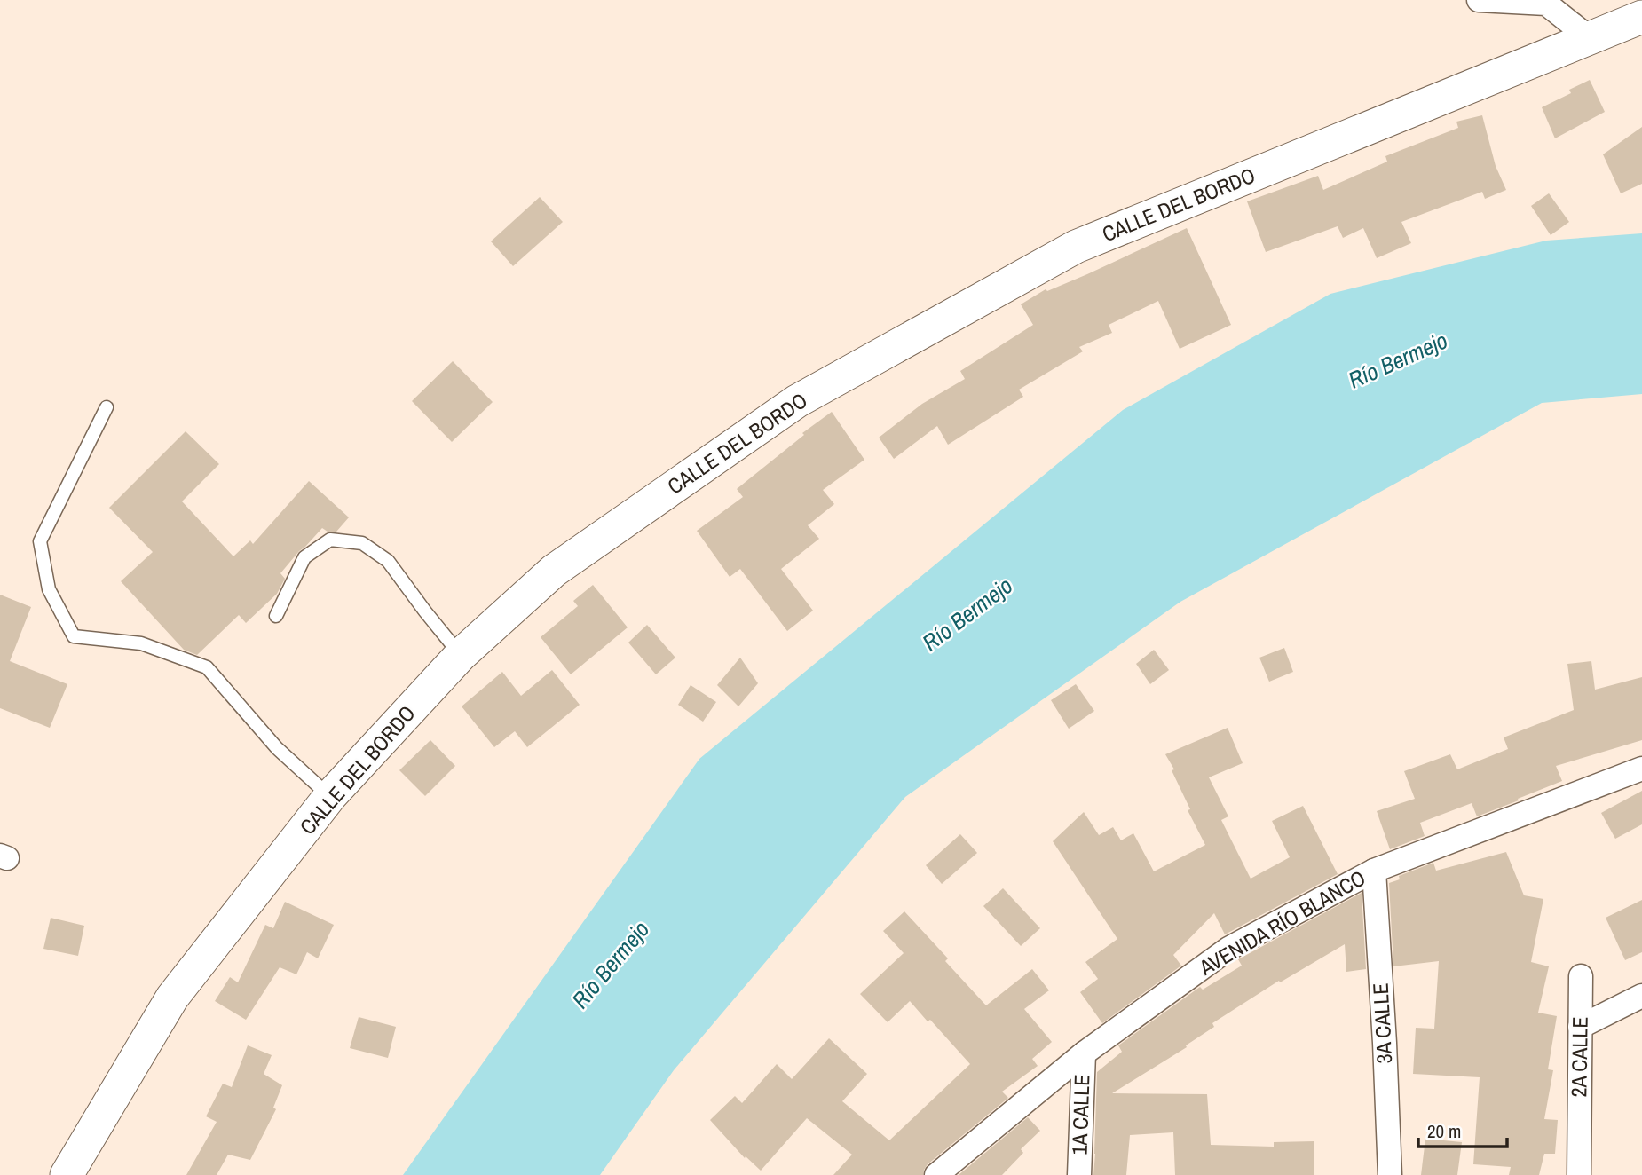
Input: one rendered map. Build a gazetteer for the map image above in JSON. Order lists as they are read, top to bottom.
{
  "streets": {
    "street": [
      "CALLE DEL BORDO",
      "AVENIDA RÍO BLANCO",
      "3A CALLE",
      "2A CALLE",
      "1A CALLE"
    ]
  },
  "crossings": [
    ["AVENIDA RÍO BLANCO", "3A CALLE"],
    ["AVENIDA RÍO BLANCO", "1A CALLE"]
  ],
  "water": ["Río Bermejo"],
  "scale_bar": "20 m"
}
